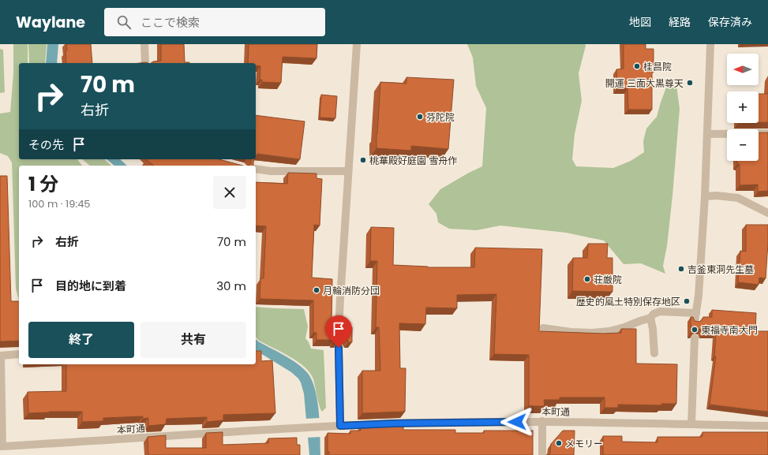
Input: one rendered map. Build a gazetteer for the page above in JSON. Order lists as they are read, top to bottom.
{
  "streets": {
    "street": ["本町通"]
  },
  "places": [
    "桂昌院",
    "開運 三面大黒尊天",
    "芬陀院",
    "桃華殿好庭園 雪舟作",
    "吉釜東洞先生墓",
    "荘厳院",
    "月輪消防分団",
    "歴史的風土特別保存地区",
    "東福寺南大門",
    "メモリー"
  ],
  "north": "left",
  "page": {
    "header": "Waylane",
    "search": "ここで検索",
    "nav": ["地図", "経路", "保存済み"],
    "map_buttons": ["+", "−"],
    "turn": ["70 m", "右折"],
    "then": "その先",
    "heading": ["1 分", "100 m · 19:45"],
    "list": [
      {
        "name": "右折",
        "value": "70 m"
      },
      {
        "name": "目的地に到着",
        "value": "30 m"
      }
    ],
    "buttons": ["終了", "共有"]
  }
}
